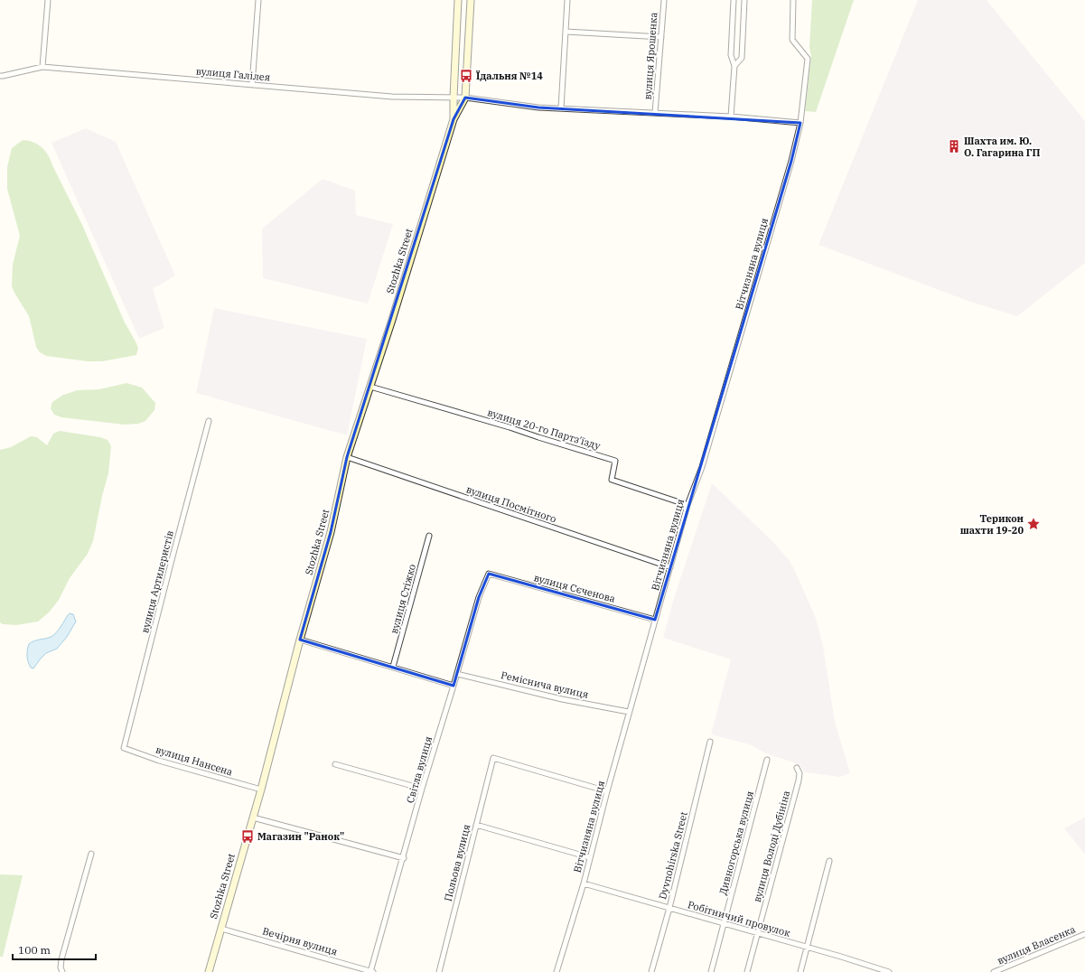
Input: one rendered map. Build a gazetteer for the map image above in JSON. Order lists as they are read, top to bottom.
{
  "streets": {
    "street": [
      "вулиця Ярошенка",
      "вулиця Галілея",
      "Stozhka Street",
      "Вітчизняна вулиця",
      "вулиця 20-го Партз'їзду",
      "вулиця Посмітного",
      "вулиця Артилеристів",
      "вулиця Сєченова",
      "вулиця Стіжко",
      "Реміснича вулиця",
      "вулиця Нансена",
      "Світла вулиця",
      "Дивногорська вулиця",
      "вулиця Володі Дубініна",
      "Dyvnohirska Street",
      "Польова вулиця",
      "Робітничий провулок",
      "Вечірня вулиця",
      "вулиця Власенка"
    ]
  },
  "crossings": [
    ["вулиця Ярошенка", "вулиця Галілея"],
    ["вулиця Галілея", "Stozhka Street"],
    ["вулиця Галілея", "Вітчизняна вулиця"],
    ["Stozhka Street", "вулиця 20-го Партз'їзду"],
    ["Stozhka Street", "вулиця Посмітного"],
    ["Stozhka Street", "вулиця Нансена"],
    ["Stozhka Street", "Вечірня вулиця"],
    ["Вітчизняна вулиця", "вулиця 20-го Партз'їзду"],
    ["Вітчизняна вулиця", "вулиця Посмітного"],
    ["Вітчизняна вулиця", "вулиця Сєченова"],
    ["Вітчизняна вулиця", "Реміснича вулиця"],
    ["Вітчизняна вулиця", "Польова вулиця"],
    ["Вітчизняна вулиця", "Робітничий провулок"],
    ["вулиця Артилеристів", "вулиця Нансена"],
    ["вулиця Сєченова", "Світла вулиця"],
    ["Реміснича вулиця", "Світла вулиця"],
    ["Світла вулиця", "Вечірня вулиця"],
    ["Дивногорська вулиця", "Робітничий провулок"],
    ["вулиця Володі Дубініна", "Робітничий провулок"],
    ["Dyvnohirska Street", "Робітничий провулок"]
  ],
  "places": {
    "bus stop": ["Їдальня №14", "Магазин \"Ранок\""],
    "building": ["Шахта им. Ю. О. Гагарина ГП"],
    "place": ["Терикон шахти 19-20"]
  },
  "scale_bar": "100 m"
}
